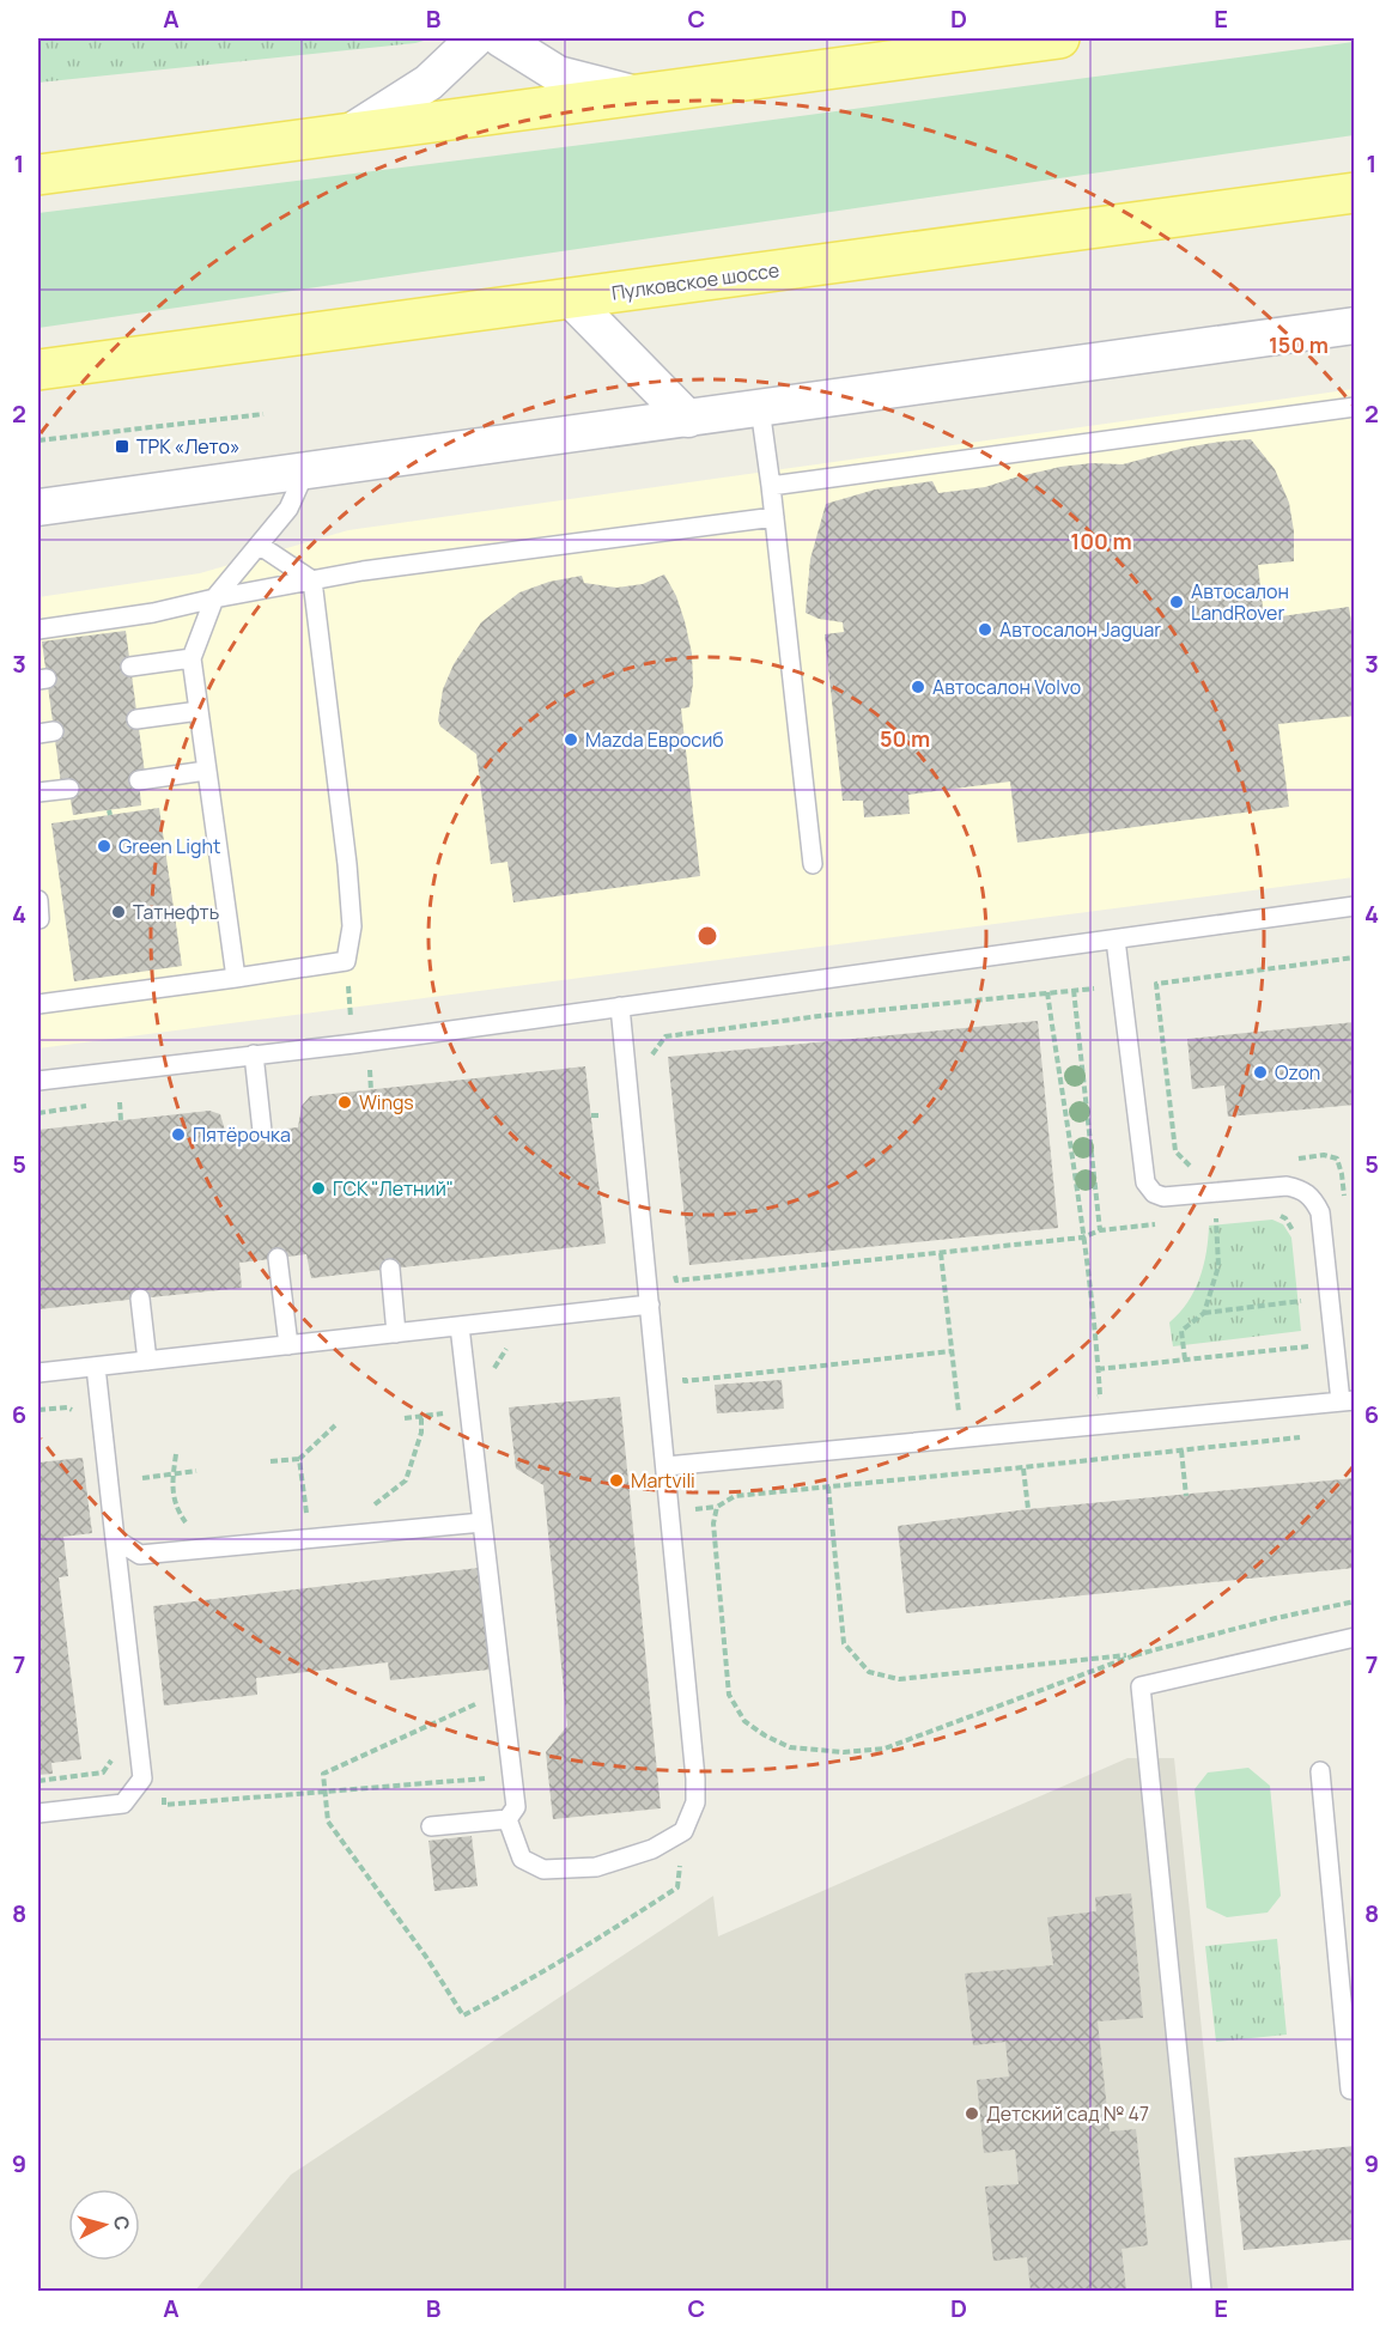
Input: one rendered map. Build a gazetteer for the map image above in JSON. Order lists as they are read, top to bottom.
{
  "streets": {
    "main road": ["Пулковское шоссе"]
  },
  "places": {
    "transit": ["ТРК «Лето»"],
    "other": [
      "Автосалон LandRover",
      "Автосалон Jaguar",
      "Автосалон Volvo",
      "Mazda Евросиб",
      "Green Light",
      "Татнефть",
      "Ozon",
      "Wings",
      "Пятёрочка",
      "ГСК \"Летний\"",
      "Martvili",
      "Детский сад № 47"
    ]
  },
  "north": "right",
  "grid": {
    "columns": [
      "A",
      "B",
      "C",
      "D",
      "E"
    ],
    "rows": [
      "1",
      "2",
      "3",
      "4",
      "5",
      "6",
      "7",
      "8",
      "9"
    ]
  },
  "rings": ["150 m", "100 m", "50 m"]
}
